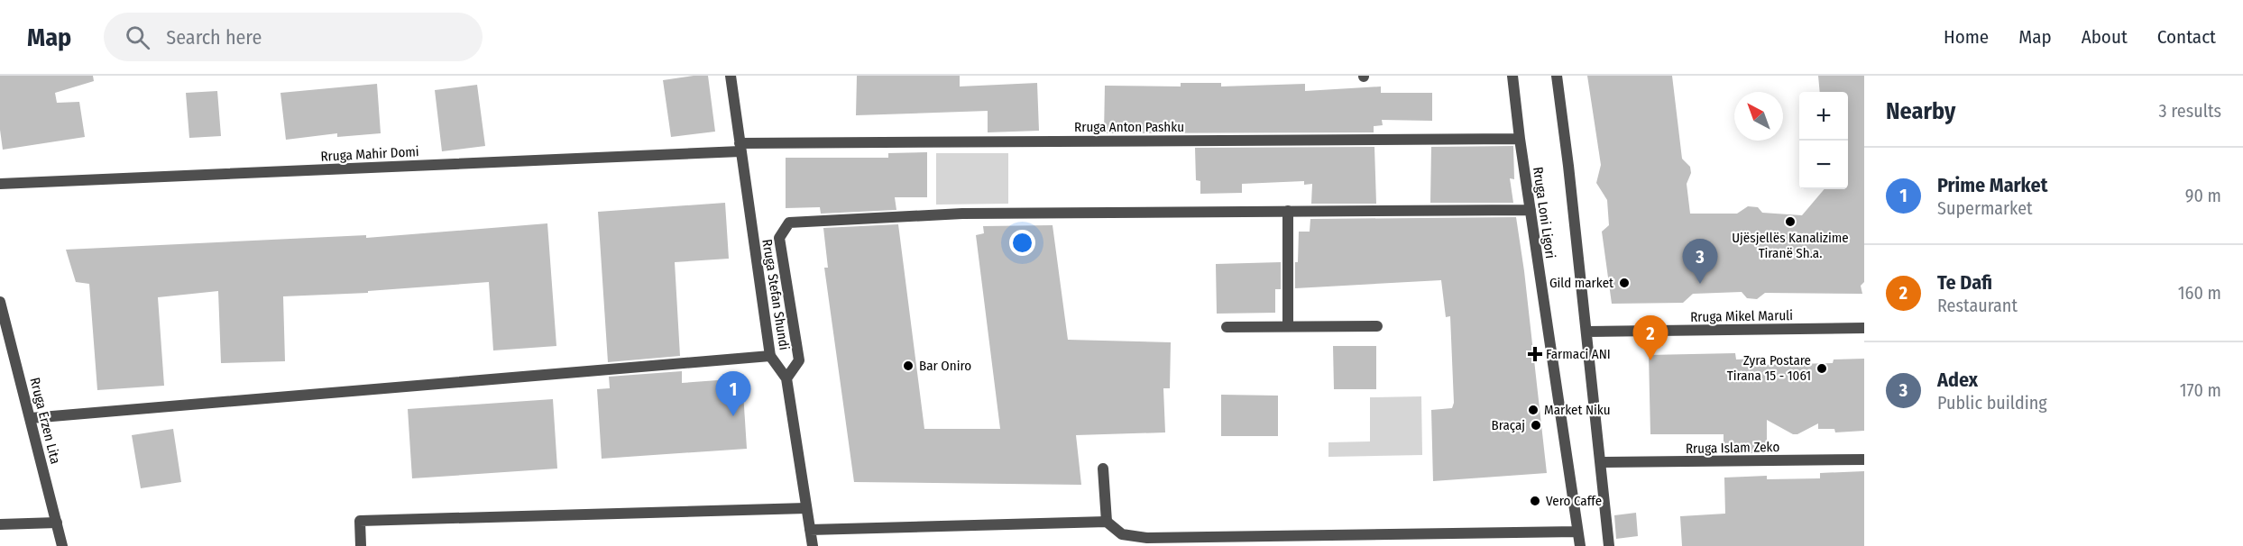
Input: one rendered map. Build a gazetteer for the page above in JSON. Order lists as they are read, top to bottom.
{
  "streets": {
    "street": [
      "Rruga Anton Pashku",
      "Rruga Mahir Domi",
      "Rruga Loni Ligori",
      "Rruga Stefan Shundi",
      "Rruga Mikel Maruli",
      "Rruga Erzen Lita",
      "Rruga Islam Zeko"
    ]
  },
  "crossings": [
    ["Rruga Anton Pashku", "Rruga Mahir Domi"],
    ["Rruga Anton Pashku", "Rruga Loni Ligori"],
    ["Rruga Anton Pashku", "Rruga Stefan Shundi"],
    ["Rruga Mahir Domi", "Rruga Stefan Shundi"],
    ["Rruga Loni Ligori", "Rruga Mikel Maruli"],
    ["Rruga Loni Ligori", "Rruga Islam Zeko"]
  ],
  "places": {
    "other": [
      "Ujësjellës Kanalizime Tiranë Sh.a.",
      "Gild market",
      "Bar Oniro",
      "Zyra Postare Tirana 15 - 1061",
      "Market Niku",
      "Braçaj",
      "Vero Caffe"
    ],
    "health": ["Farmaci ANI"]
  },
  "north": "top left",
  "page": {
    "header": "Map",
    "search": "Search here",
    "nav": [
      "Home",
      "Map",
      "About",
      "Contact"
    ],
    "heading": ["Nearby", "3 results"],
    "map_buttons": ["+", "−"],
    "list": [
      {
        "mark": "1",
        "name": "Prime Market",
        "note": "Supermarket",
        "value": "90 m"
      },
      {
        "mark": "2",
        "name": "Te Dafi",
        "note": "Restaurant",
        "value": "160 m"
      },
      {
        "mark": "3",
        "name": "Adex",
        "note": "Public building",
        "value": "170 m"
      }
    ],
    "pins": ["3", "2", "1"]
  }
}
